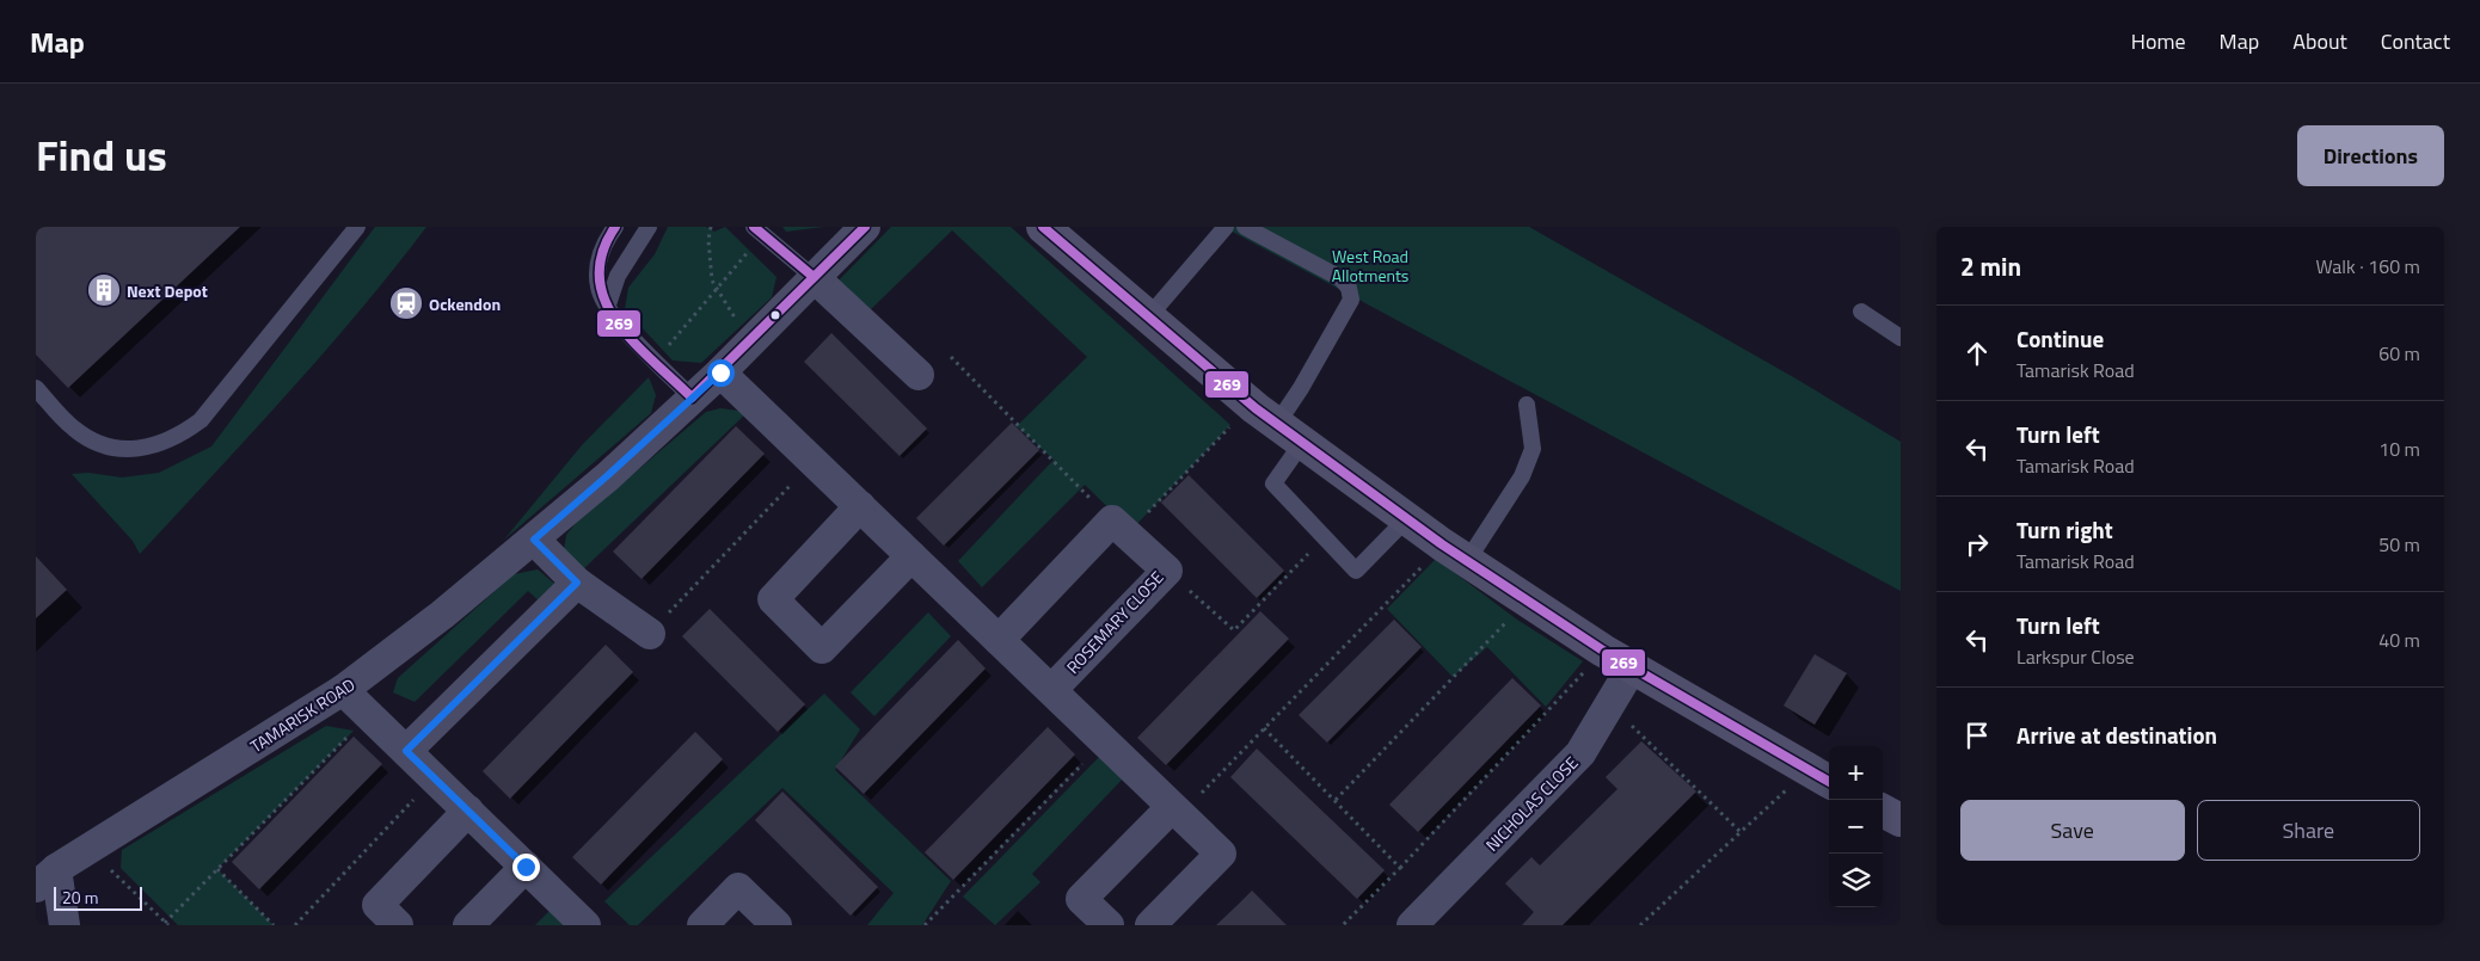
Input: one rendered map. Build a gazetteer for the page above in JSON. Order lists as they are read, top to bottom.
{
  "streets": {
    "street": ["ROSEMARY CLOSE", "TAMARISK ROAD", "NICHOLAS CLOSE"]
  },
  "parks": ["West Road Allotments"],
  "places": {
    "building": ["Next Depot"],
    "station": ["Ockendon"]
  },
  "lines": ["transit line 269"],
  "scale_bar": "20 m",
  "page": {
    "header": "Map",
    "nav": [
      "Home",
      "Map",
      "About",
      "Contact"
    ],
    "title": "Find us",
    "buttons": [
      "Directions",
      ["Save", "Share"]
    ],
    "heading": ["2 min", "Walk · 160 m"],
    "list": [
      ["Continue", "Tamarisk Road", "60 m"],
      ["Turn left", "Tamarisk Road", "10 m"],
      ["Turn right", "Tamarisk Road", "50 m"],
      ["Turn left", "Larkspur Close", "40 m"],
      "Arrive at destination"
    ],
    "map_buttons": ["+", "−"],
    "scale": "20 m"
  }
}
